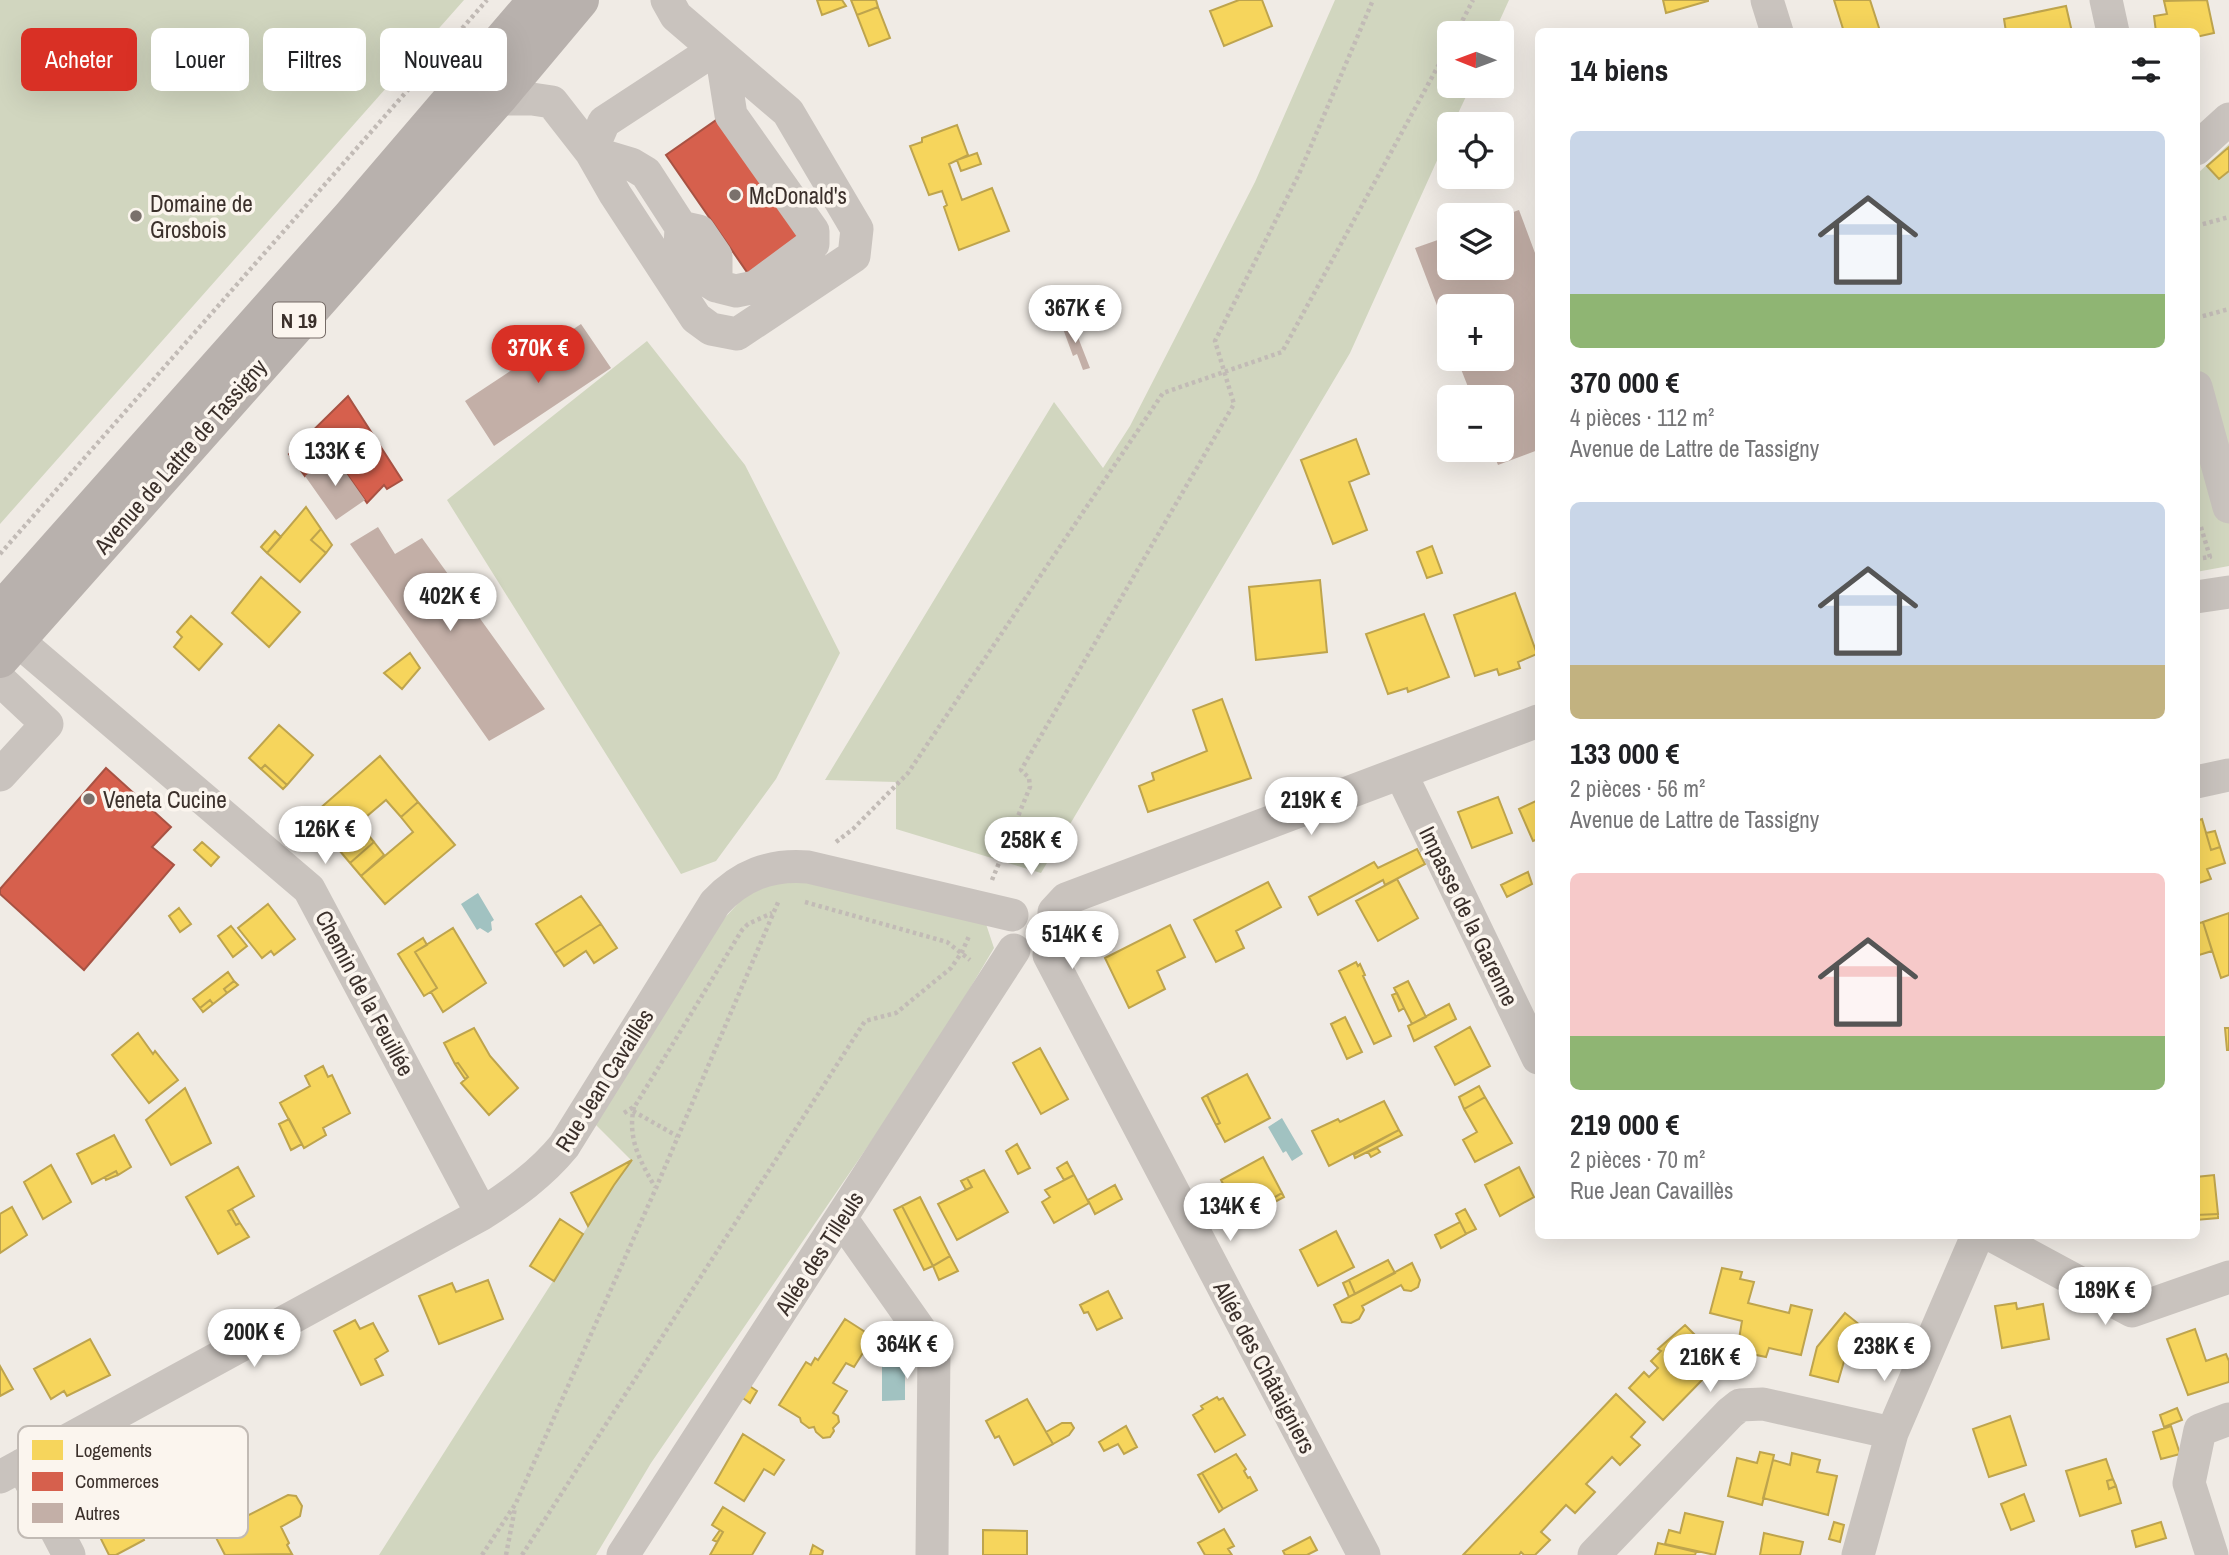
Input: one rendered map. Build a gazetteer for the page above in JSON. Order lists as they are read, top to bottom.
{
  "streets": {
    "main road": ["N 19", "Avenue de Lattre de Tassigny"],
    "street": [
      "Impasse de la Garenne",
      "Chemin de la Feuillée",
      "Rue Jean Cavaillès",
      "Allée des Tilleuls",
      "Allée des Châtaigniers"
    ]
  },
  "crossings": [
    ["N 19", "Avenue de Lattre de Tassigny"],
    ["N 19", "Chemin de la Feuillée"],
    ["Avenue de Lattre de Tassigny", "Chemin de la Feuillée"],
    ["Chemin de la Feuillée", "Rue Jean Cavaillès"],
    ["Rue Jean Cavaillès", "Allée des Tilleuls"],
    ["Rue Jean Cavaillès", "Allée des Châtaigniers"],
    ["Allée des Tilleuls", "Allée des Châtaigniers"]
  ],
  "places": ["McDonald's", "Domaine de Grosbois", "Veneta Cucine"],
  "legend": ["Logements", "Commerces", "Autres"],
  "north": "left",
  "page": {
    "map_buttons": ["+", "−"],
    "chip": [
      "Acheter",
      "Louer",
      "Filtres",
      "Nouveau"
    ],
    "heading": "14 biens",
    "list": [
      {
        "name": "370 000 €",
        "note": "4 pièces · 112 m² · Avenue de Lattre de Tassigny"
      },
      {
        "name": "133 000 €",
        "note": "2 pièces · 56 m² · Avenue de Lattre de Tassigny"
      },
      {
        "name": "219 000 €",
        "note": "2 pièces · 70 m² · Rue Jean Cavaillès"
      }
    ],
    "price": [
      "367K €",
      "370K €",
      "133K €",
      "402K €",
      "219K €",
      "126K €",
      "258K €",
      "514K €",
      "134K €",
      "189K €",
      "200K €",
      "364K €",
      "238K €",
      "216K €"
    ]
  }
}
